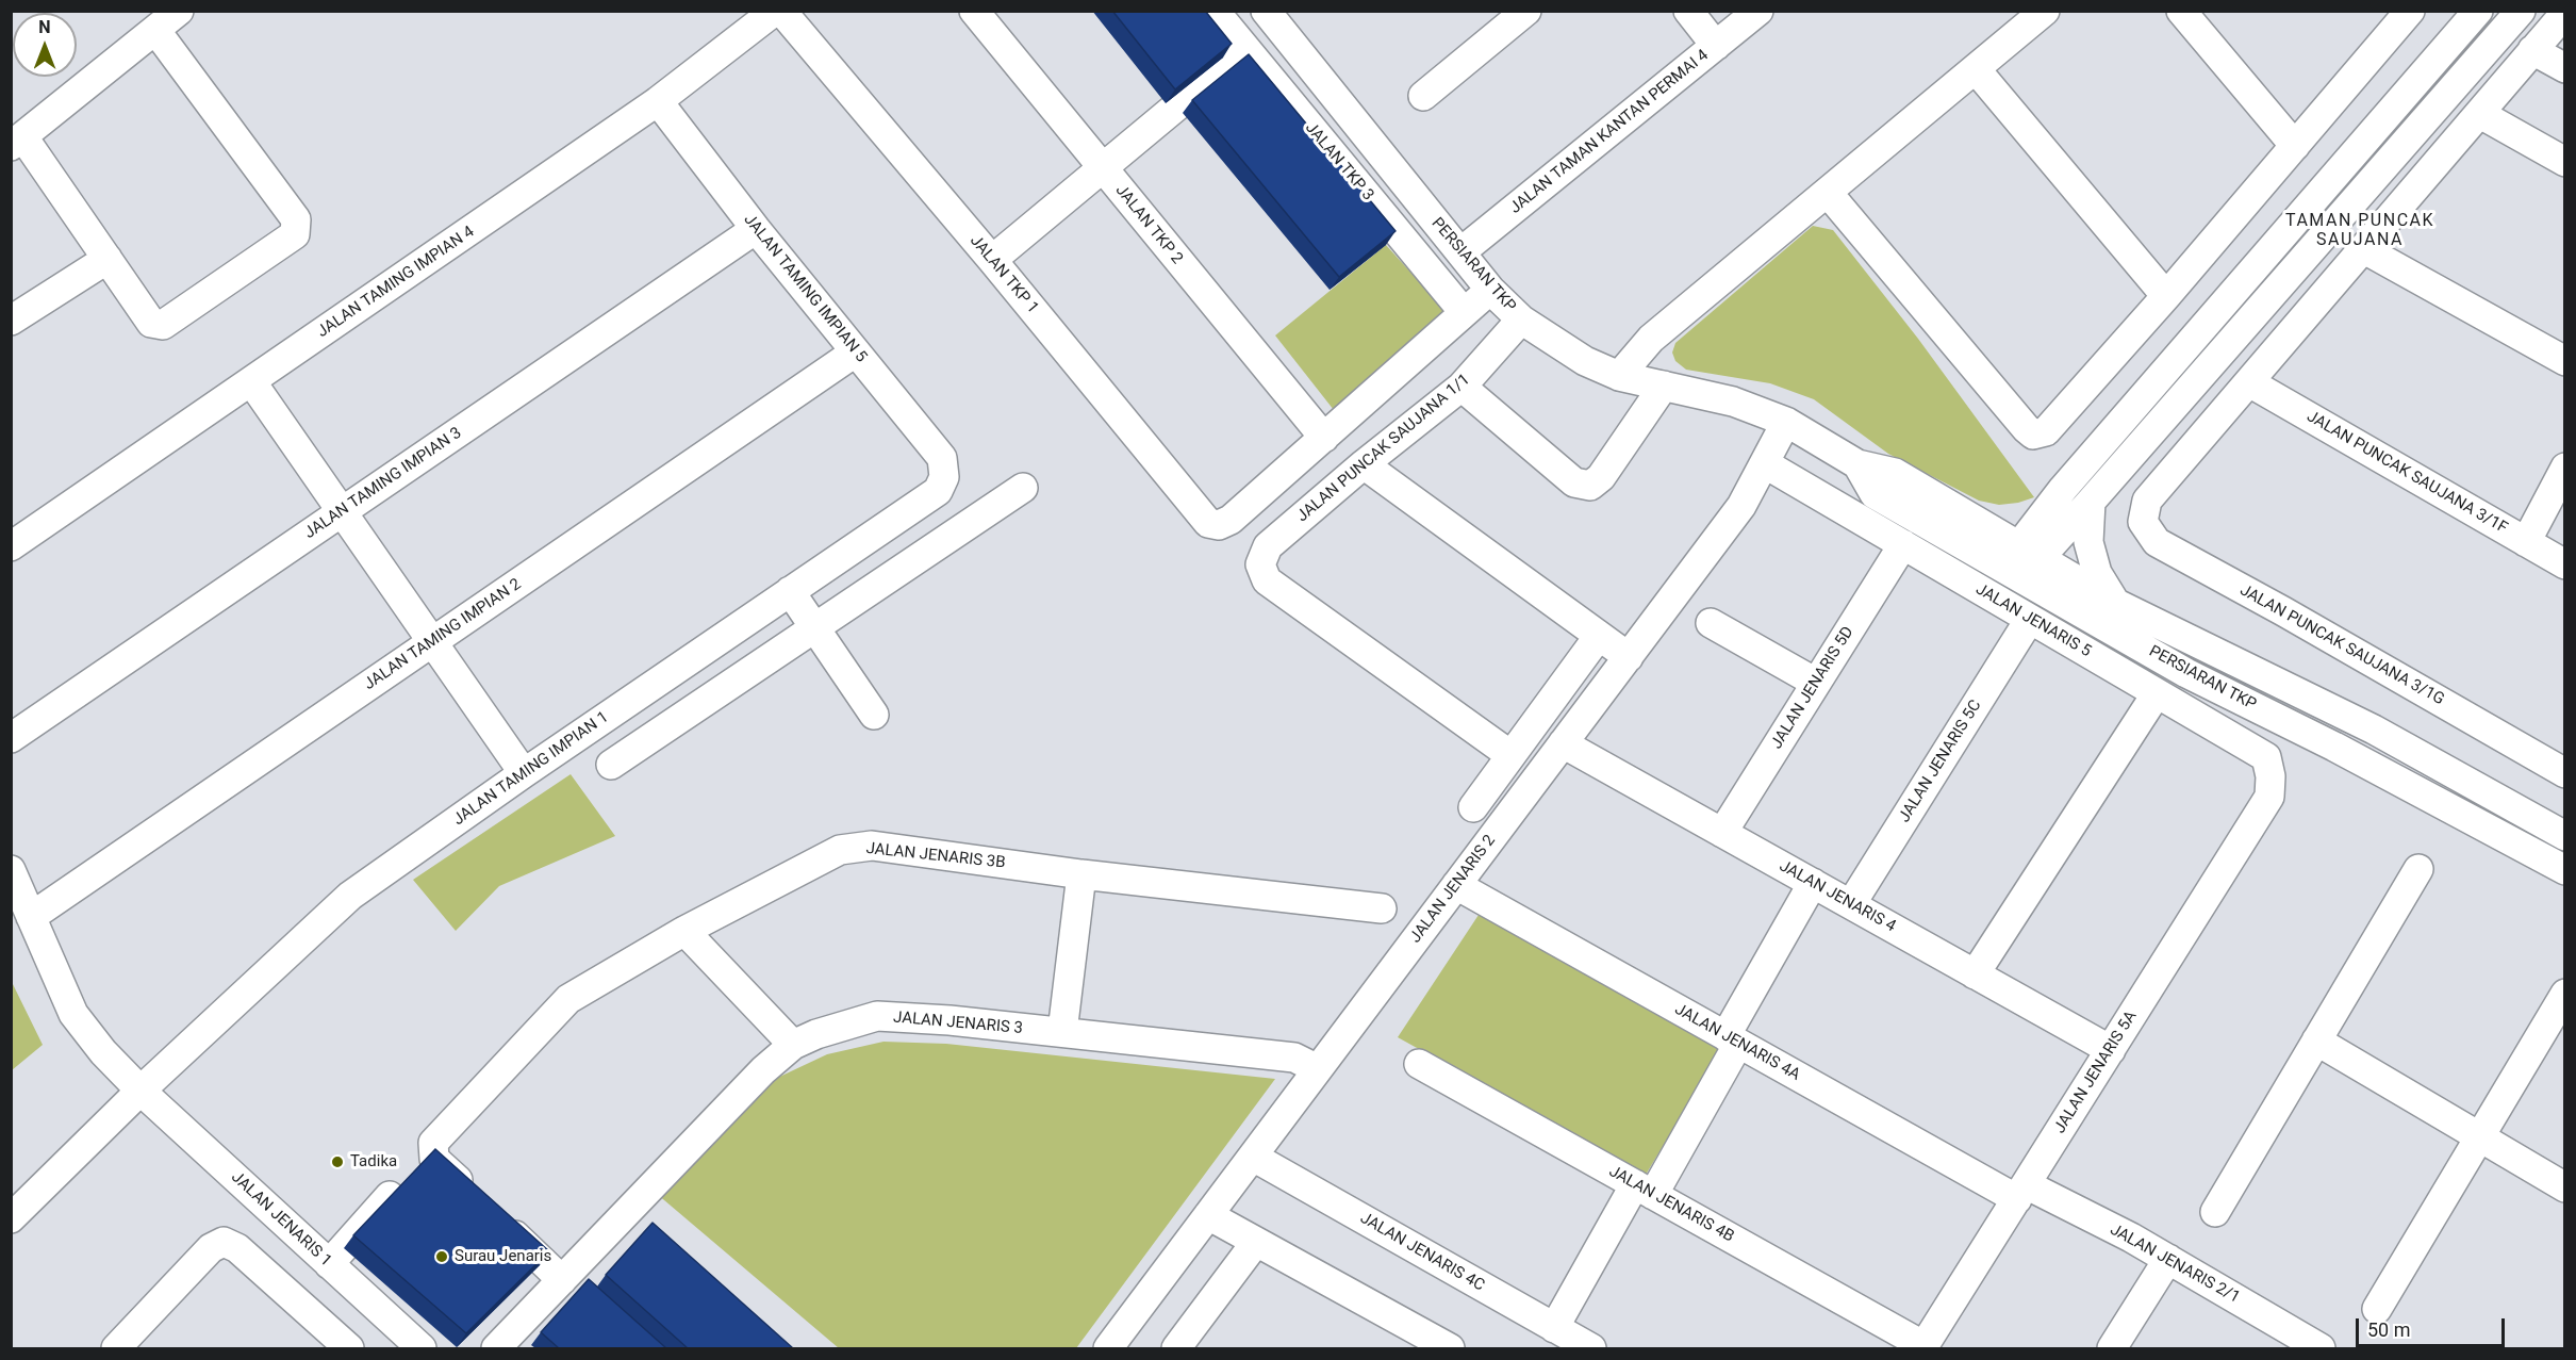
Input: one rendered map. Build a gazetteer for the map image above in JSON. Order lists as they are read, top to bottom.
{
  "streets": {
    "street": [
      "JALAN TAMAN KANTAN PERMAI 4",
      "JALAN TKP 3",
      "JALAN TKP 2",
      "PERSIARAN TKP",
      "JALAN TKP 1",
      "JALAN TAMING IMPIAN 4",
      "JALAN TAMING IMPIAN 5",
      "JALAN PUNCAK SAUJANA 1/1",
      "JALAN PUNCAK SAUJANA 3/1F",
      "JALAN TAMING IMPIAN 3",
      "JALAN JENARIS 5",
      "JALAN TAMING IMPIAN 2",
      "JALAN PUNCAK SAUJANA 3/1G",
      "JALAN JENARIS 5D",
      "JALAN JENARIS 5C",
      "JALAN TAMING IMPIAN 1",
      "JALAN JENARIS 3B",
      "JALAN JENARIS 2",
      "JALAN JENARIS 4",
      "JALAN JENARIS 3",
      "JALAN JENARIS 4A",
      "JALAN JENARIS 5A",
      "JALAN JENARIS 4B",
      "JALAN JENARIS 1",
      "JALAN JENARIS 4C",
      "JALAN JENARIS 2/1"
    ]
  },
  "crossings": [
    ["JALAN TAMAN KANTAN PERMAI 4", "PERSIARAN TKP"],
    ["JALAN TKP 2", "JALAN TKP 1"],
    ["PERSIARAN TKP", "JALAN PUNCAK SAUJANA 1/1"],
    ["PERSIARAN TKP", "JALAN JENARIS 2"],
    ["JALAN TAMING IMPIAN 4", "JALAN TAMING IMPIAN 5"],
    ["JALAN TAMING IMPIAN 5", "JALAN TAMING IMPIAN 3"],
    ["JALAN TAMING IMPIAN 5", "JALAN TAMING IMPIAN 2"],
    ["JALAN TAMING IMPIAN 5", "JALAN TAMING IMPIAN 1"],
    ["JALAN PUNCAK SAUJANA 3/1F", "JALAN PUNCAK SAUJANA 3/1G"],
    ["JALAN JENARIS 5", "JALAN JENARIS 5D"],
    ["JALAN JENARIS 5", "JALAN JENARIS 5C"],
    ["JALAN JENARIS 5", "JALAN JENARIS 2"],
    ["JALAN JENARIS 5", "JALAN JENARIS 5A"],
    ["JALAN TAMING IMPIAN 2", "JALAN JENARIS 1"],
    ["JALAN JENARIS 5D", "JALAN JENARIS 4"],
    ["JALAN JENARIS 5C", "JALAN JENARIS 4"],
    ["JALAN TAMING IMPIAN 1", "JALAN JENARIS 1"],
    ["JALAN JENARIS 3B", "JALAN JENARIS 3"],
    ["JALAN JENARIS 2", "JALAN JENARIS 4"],
    ["JALAN JENARIS 2", "JALAN JENARIS 3"],
    ["JALAN JENARIS 2", "JALAN JENARIS 4A"],
    ["JALAN JENARIS 2", "JALAN JENARIS 4C"],
    ["JALAN JENARIS 4", "JALAN JENARIS 5A"],
    ["JALAN JENARIS 4A", "JALAN JENARIS 5A"],
    ["JALAN JENARIS 4A", "JALAN JENARIS 2/1"],
    ["JALAN JENARIS 5A", "JALAN JENARIS 4B"],
    ["JALAN JENARIS 5A", "JALAN JENARIS 2/1"]
  ],
  "districts": ["TAMAN PUNCAK SAUJANA"],
  "places": ["Tadika", "Surau Jenaris"],
  "scale_bar": "50 m",
  "north": "top"
}
